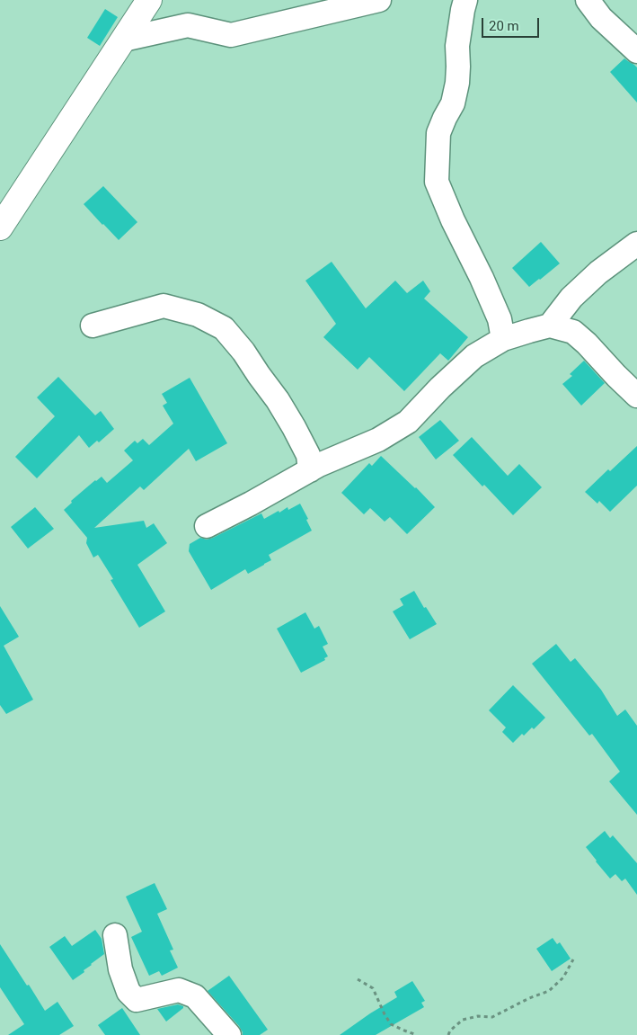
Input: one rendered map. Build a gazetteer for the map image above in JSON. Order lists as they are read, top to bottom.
{
  "scale_bar": "20 m"
}
